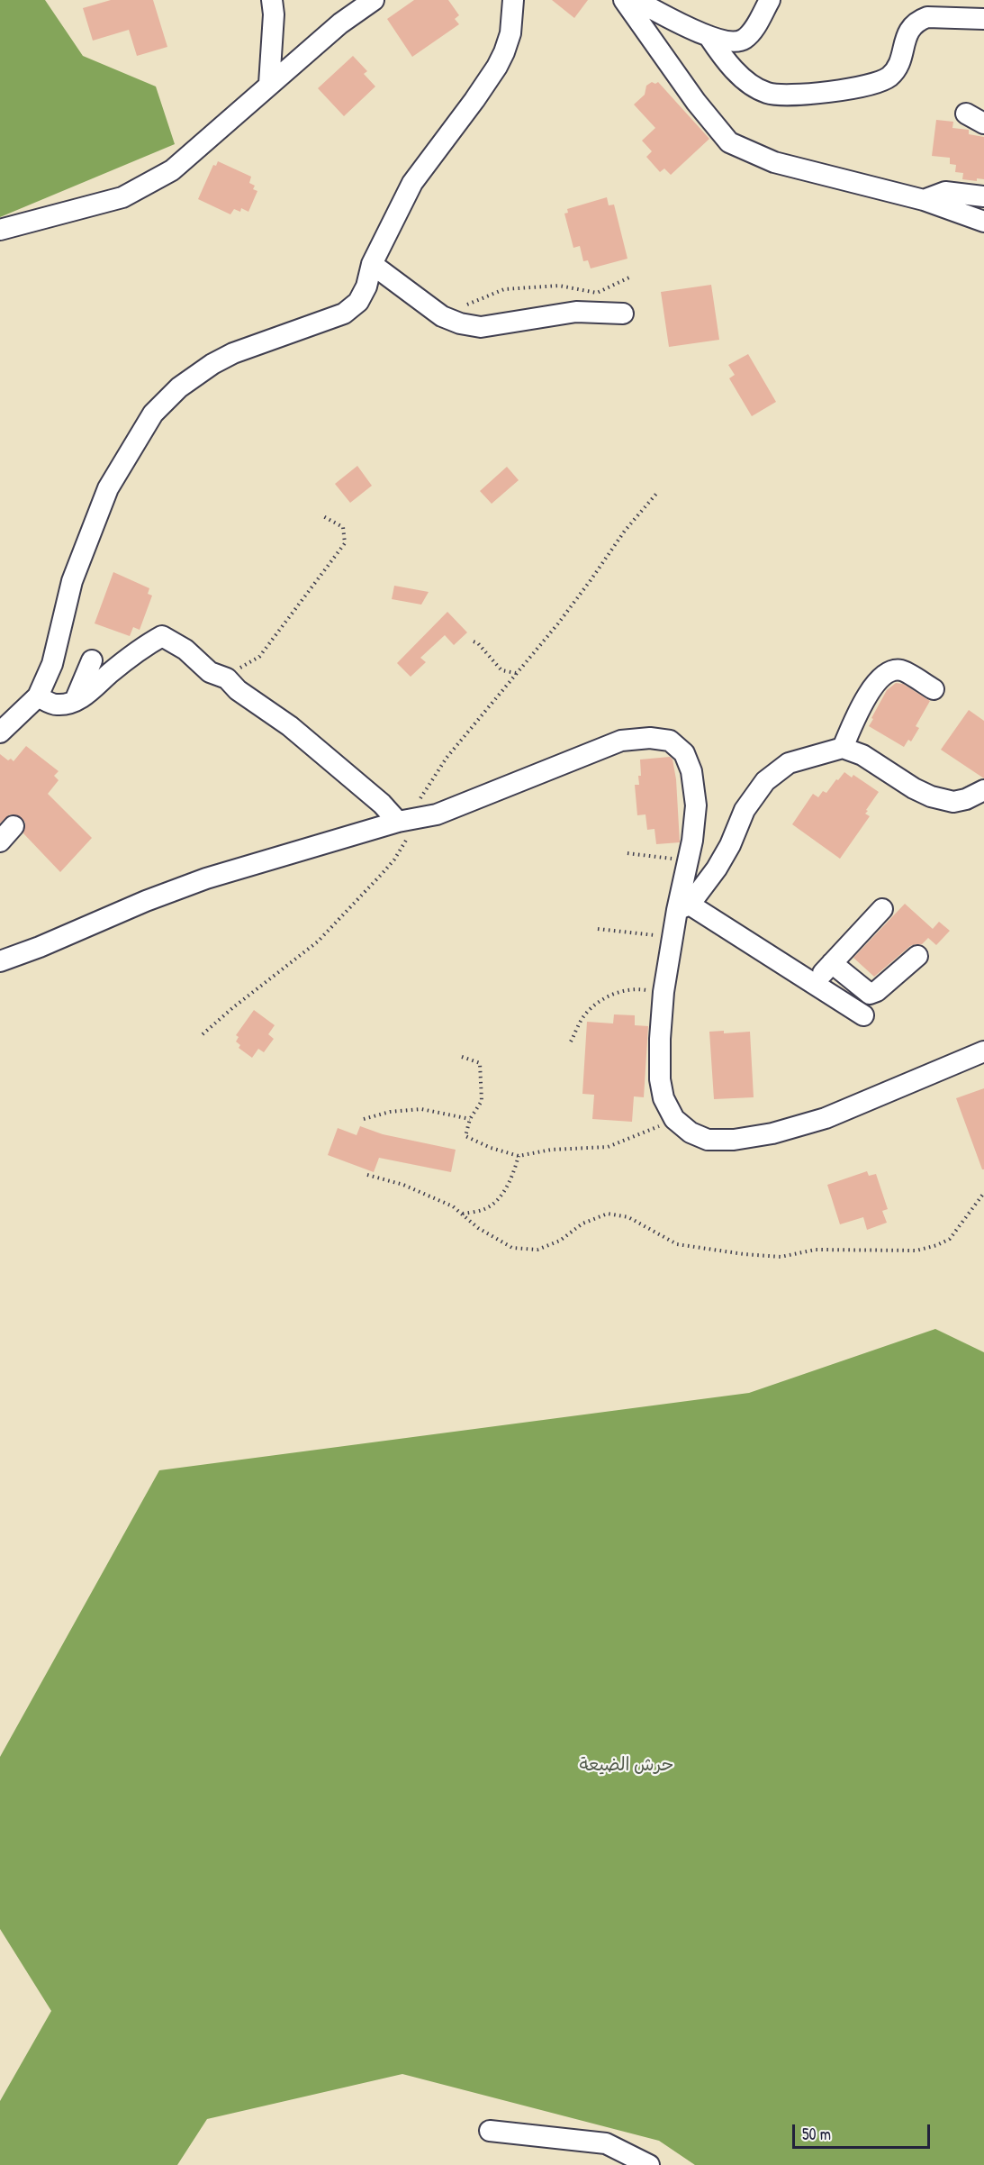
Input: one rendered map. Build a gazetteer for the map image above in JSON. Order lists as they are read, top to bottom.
{
  "parks": ["حرش الضيعة"],
  "scale_bar": "50 m"
}
